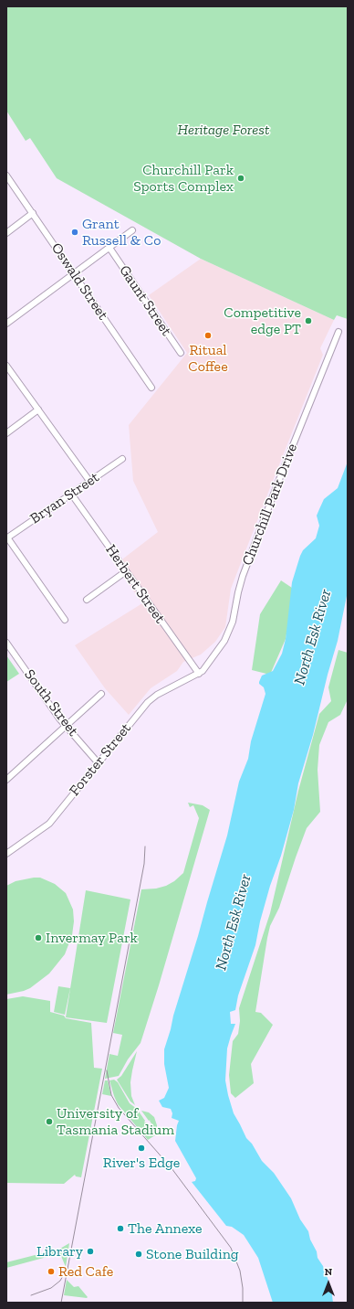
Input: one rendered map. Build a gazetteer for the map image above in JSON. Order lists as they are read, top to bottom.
{
  "streets": {
    "street": [
      "Oswald Street",
      "Gaunt Street",
      "Bryan Street",
      "Churchill Park Drive",
      "Herbert Street",
      "South Street",
      "Forster Street"
    ]
  },
  "crossings": [
    ["Bryan Street", "Herbert Street"],
    ["Churchill Park Drive", "Herbert Street"],
    ["Churchill Park Drive", "Forster Street"],
    ["Herbert Street", "Forster Street"],
    ["South Street", "Forster Street"]
  ],
  "water": ["North Esk River"],
  "parks": ["Heritage Forest"],
  "places": [
    "Churchill Park Sports Complex",
    "Grant Russell & Co",
    "Competitive edge PT",
    "Ritual Coffee",
    "Invermay Park",
    "University of Tasmania Stadium",
    "River's Edge",
    "The Annexe",
    "Library",
    "Stone Building",
    "Red Cafe"
  ],
  "north": "top"
}
